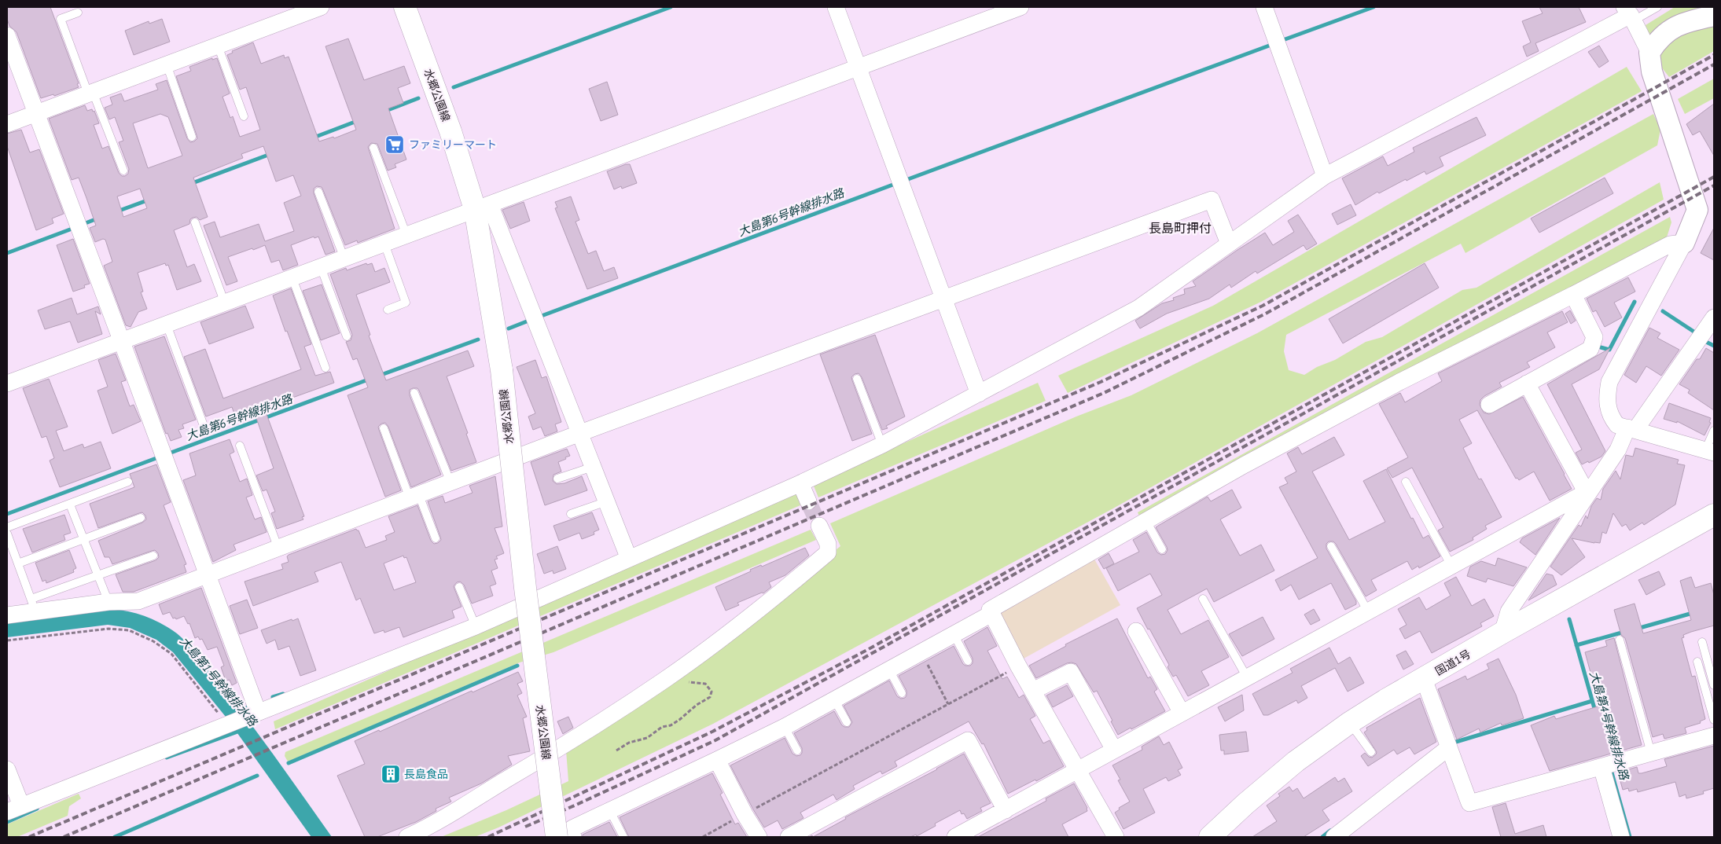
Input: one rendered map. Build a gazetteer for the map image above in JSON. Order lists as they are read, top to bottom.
{
  "streets": {
    "main road": ["水郷公園線", "国道1号"]
  },
  "districts": ["長島町押付"],
  "water": ["大島第6号幹線排水路", "大島第1号幹線排水路", "大島第4号幹線排水路"],
  "places": {
    "supermarket": ["ファミリーマート"],
    "building": ["長島食品"]
  }
}
